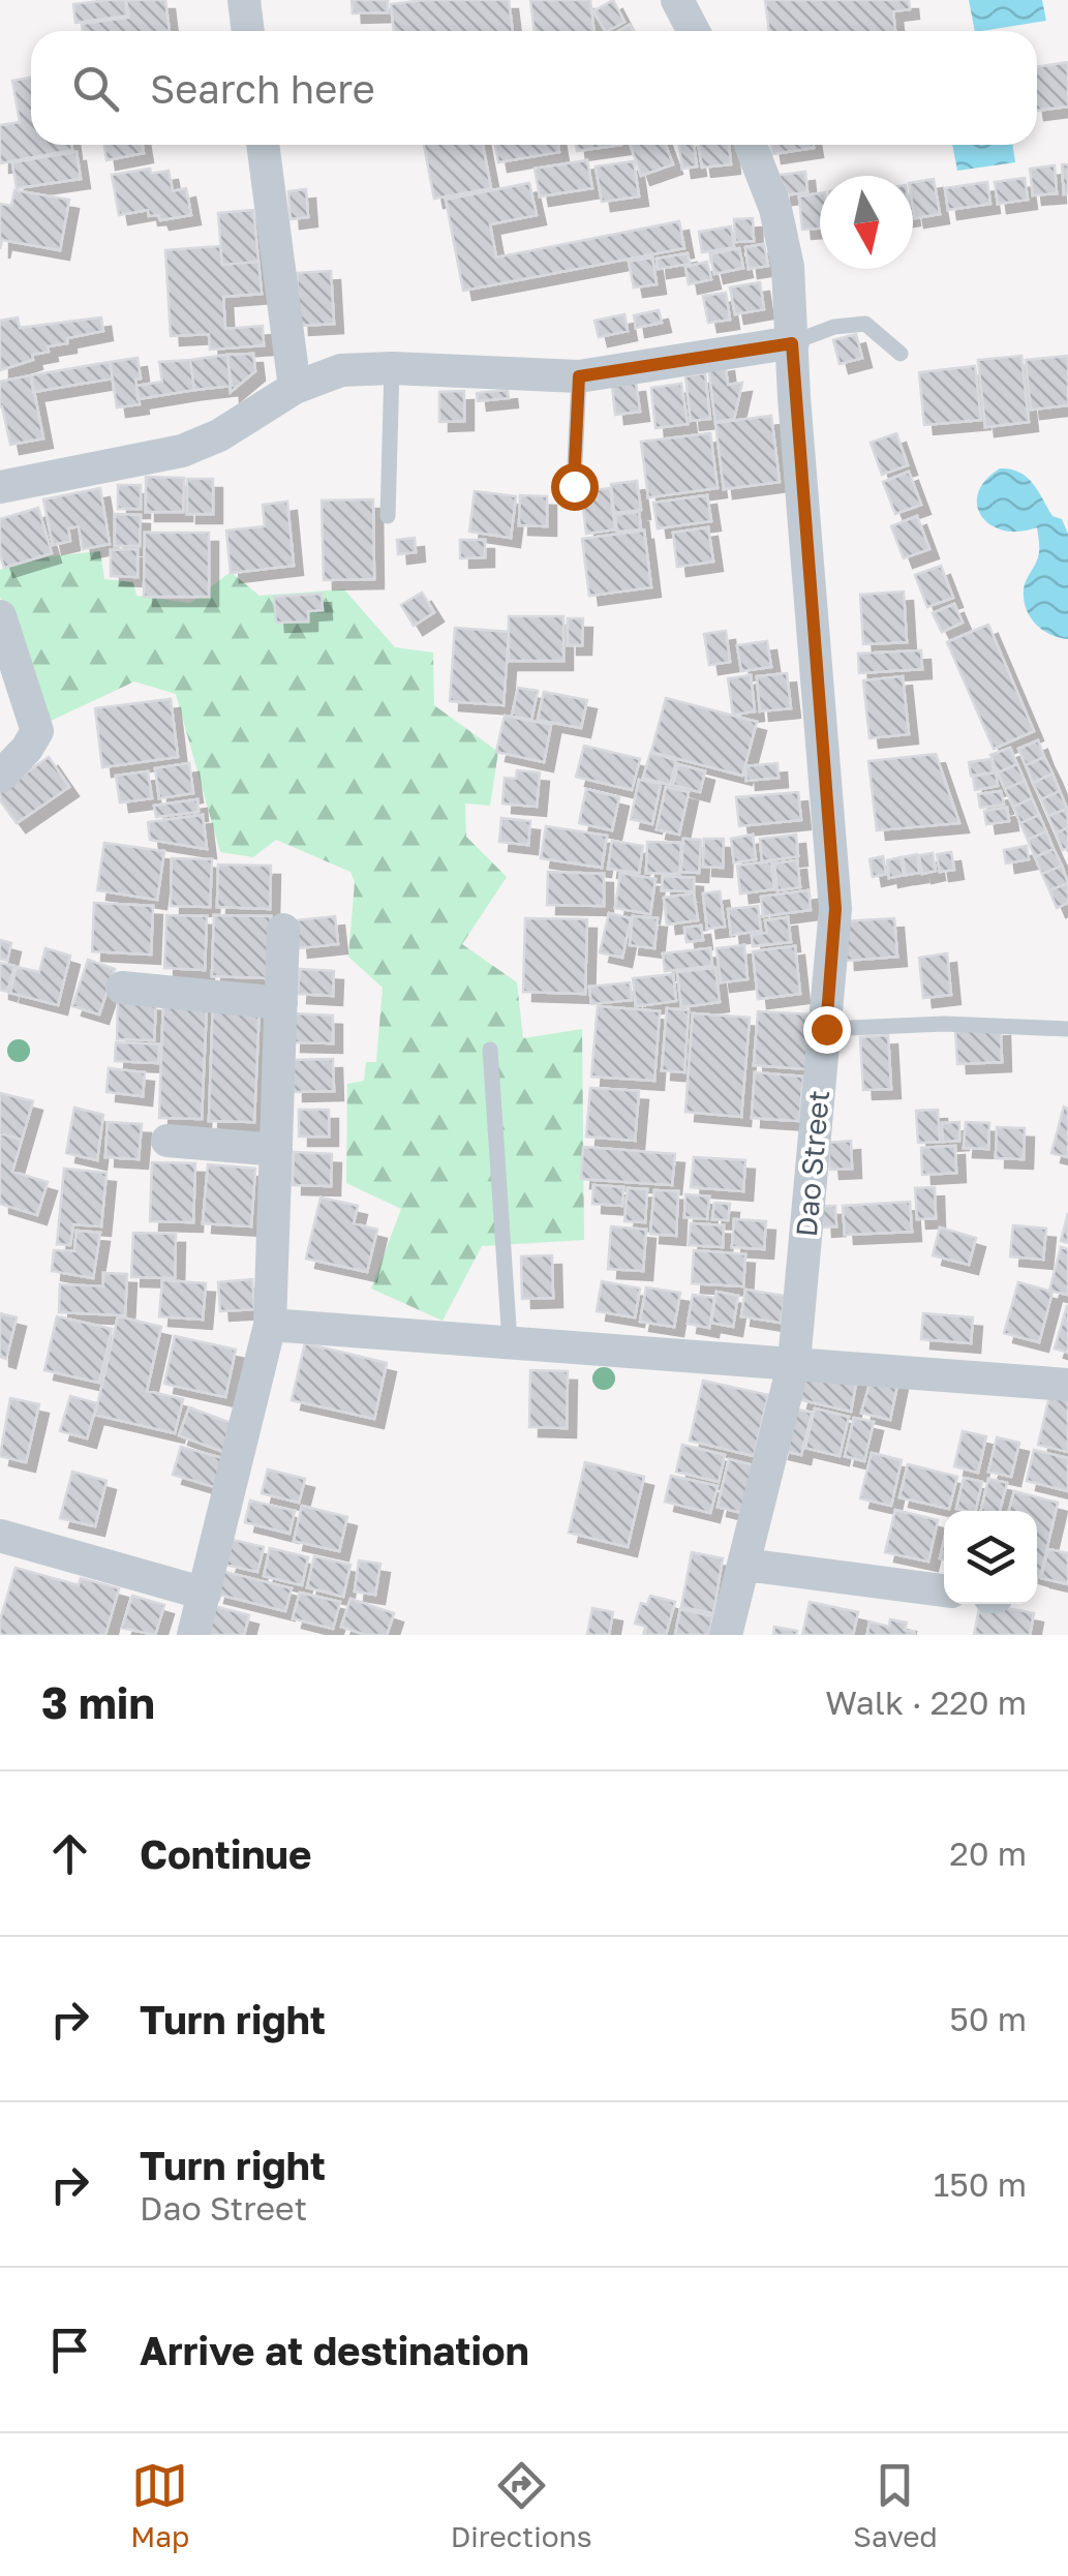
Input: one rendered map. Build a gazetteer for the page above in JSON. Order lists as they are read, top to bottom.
{
  "streets": {
    "street": ["Dao Street"]
  },
  "north": "bottom",
  "page": {
    "search": "Search here",
    "heading": ["3 min", "Walk · 220 m"],
    "list": [
      ["Continue", "20 m"],
      ["Turn right", "50 m"],
      ["Turn right", "Dao Street", "150 m"],
      "Arrive at destination"
    ],
    "nav": ["Map", "Directions", "Saved"]
  }
}
